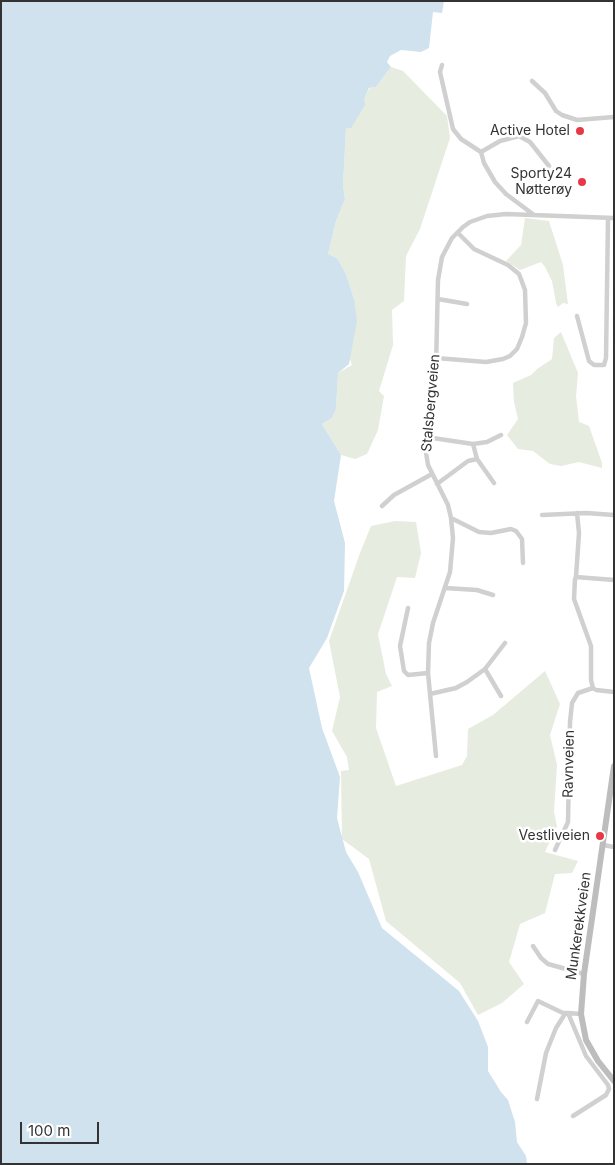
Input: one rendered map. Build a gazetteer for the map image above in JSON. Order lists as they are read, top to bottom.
{
  "streets": {
    "main road": ["Munkerekkveien"],
    "street": ["Stalsbergveien", "Ravnveien"]
  },
  "places": ["Active Hotel", "Sporty24 Nøtterøy", "Vestliveien"],
  "scale_bar": "100 m"
}
